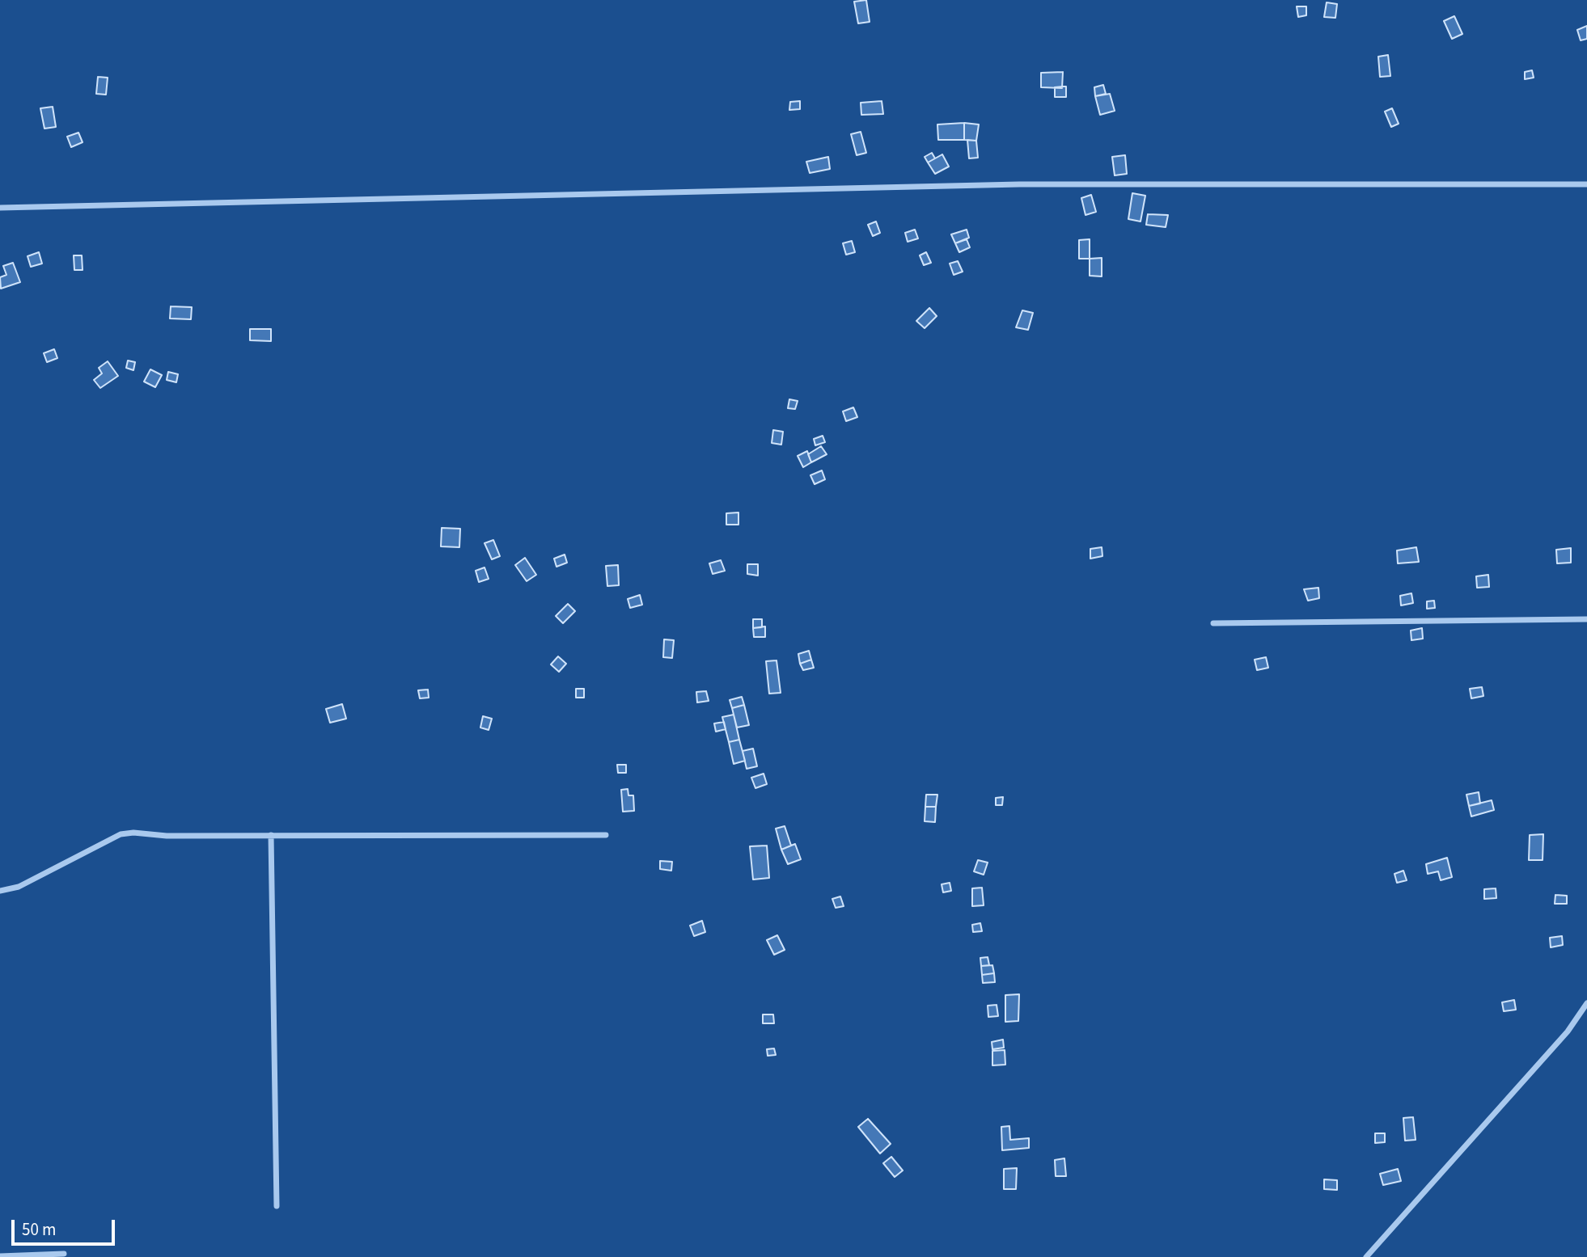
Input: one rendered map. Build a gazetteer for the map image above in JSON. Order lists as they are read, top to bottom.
{
  "scale_bar": "50 m"
}
